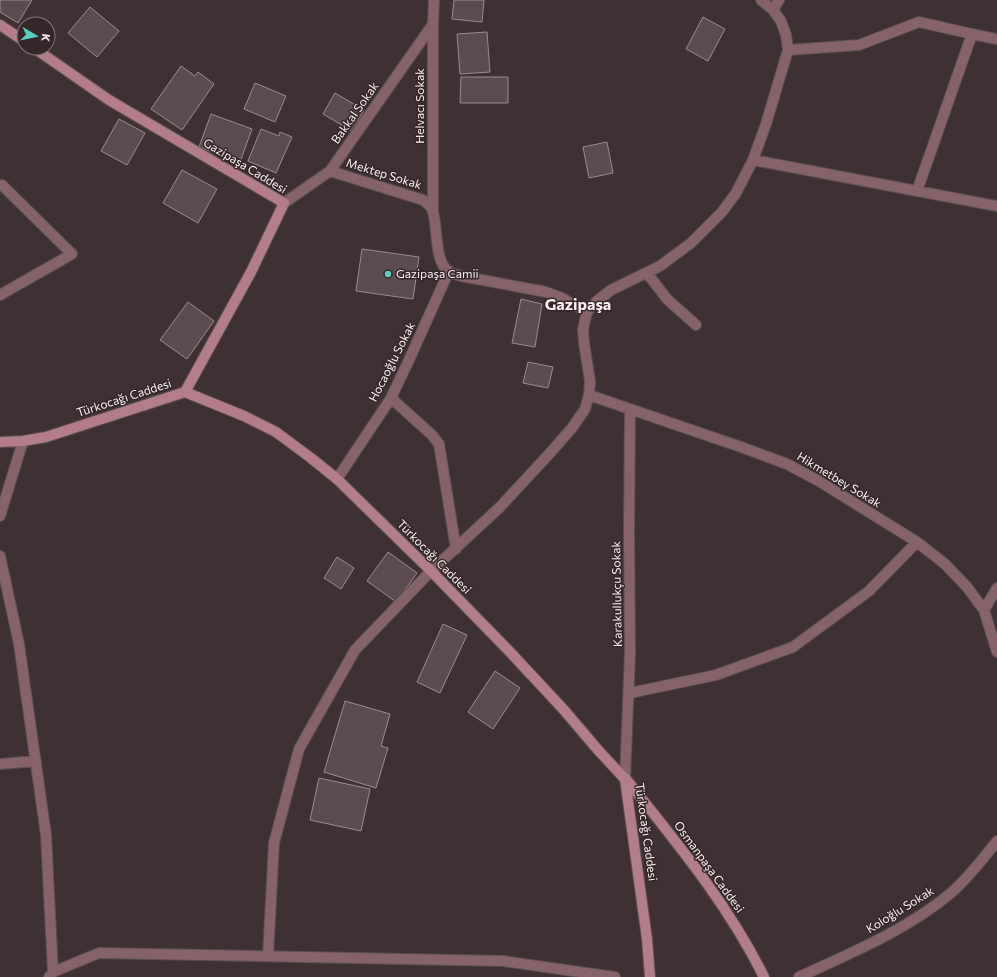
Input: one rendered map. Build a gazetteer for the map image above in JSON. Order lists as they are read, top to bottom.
{
  "streets": {
    "street": [
      "Helvacı Sokak",
      "Bakkal Sokak",
      "Gazipaşa Caddesi",
      "Mektep Sokak",
      "Hocaoğlu Sokak",
      "Türkocağı Caddesi",
      "Hikmetbey Sokak",
      "Karakullukçu Sokak",
      "Osmanpaşa Caddesi",
      "Koloğlu Sokak"
    ]
  },
  "crossings": [
    ["Helvacı Sokak", "Bakkal Sokak"],
    ["Helvacı Sokak", "Mektep Sokak"],
    ["Bakkal Sokak", "Gazipaşa Caddesi"],
    ["Bakkal Sokak", "Mektep Sokak"],
    ["Gazipaşa Caddesi", "Türkocağı Caddesi"],
    ["Hocaoğlu Sokak", "Türkocağı Caddesi"],
    ["Türkocağı Caddesi", "Karakullukçu Sokak"],
    ["Türkocağı Caddesi", "Osmanpaşa Caddesi"],
    ["Hikmetbey Sokak", "Karakullukçu Sokak"],
    ["Karakullukçu Sokak", "Osmanpaşa Caddesi"]
  ],
  "districts": ["Gazipaşa"],
  "places": ["Gazipaşa Camii"],
  "north": "right"
}
